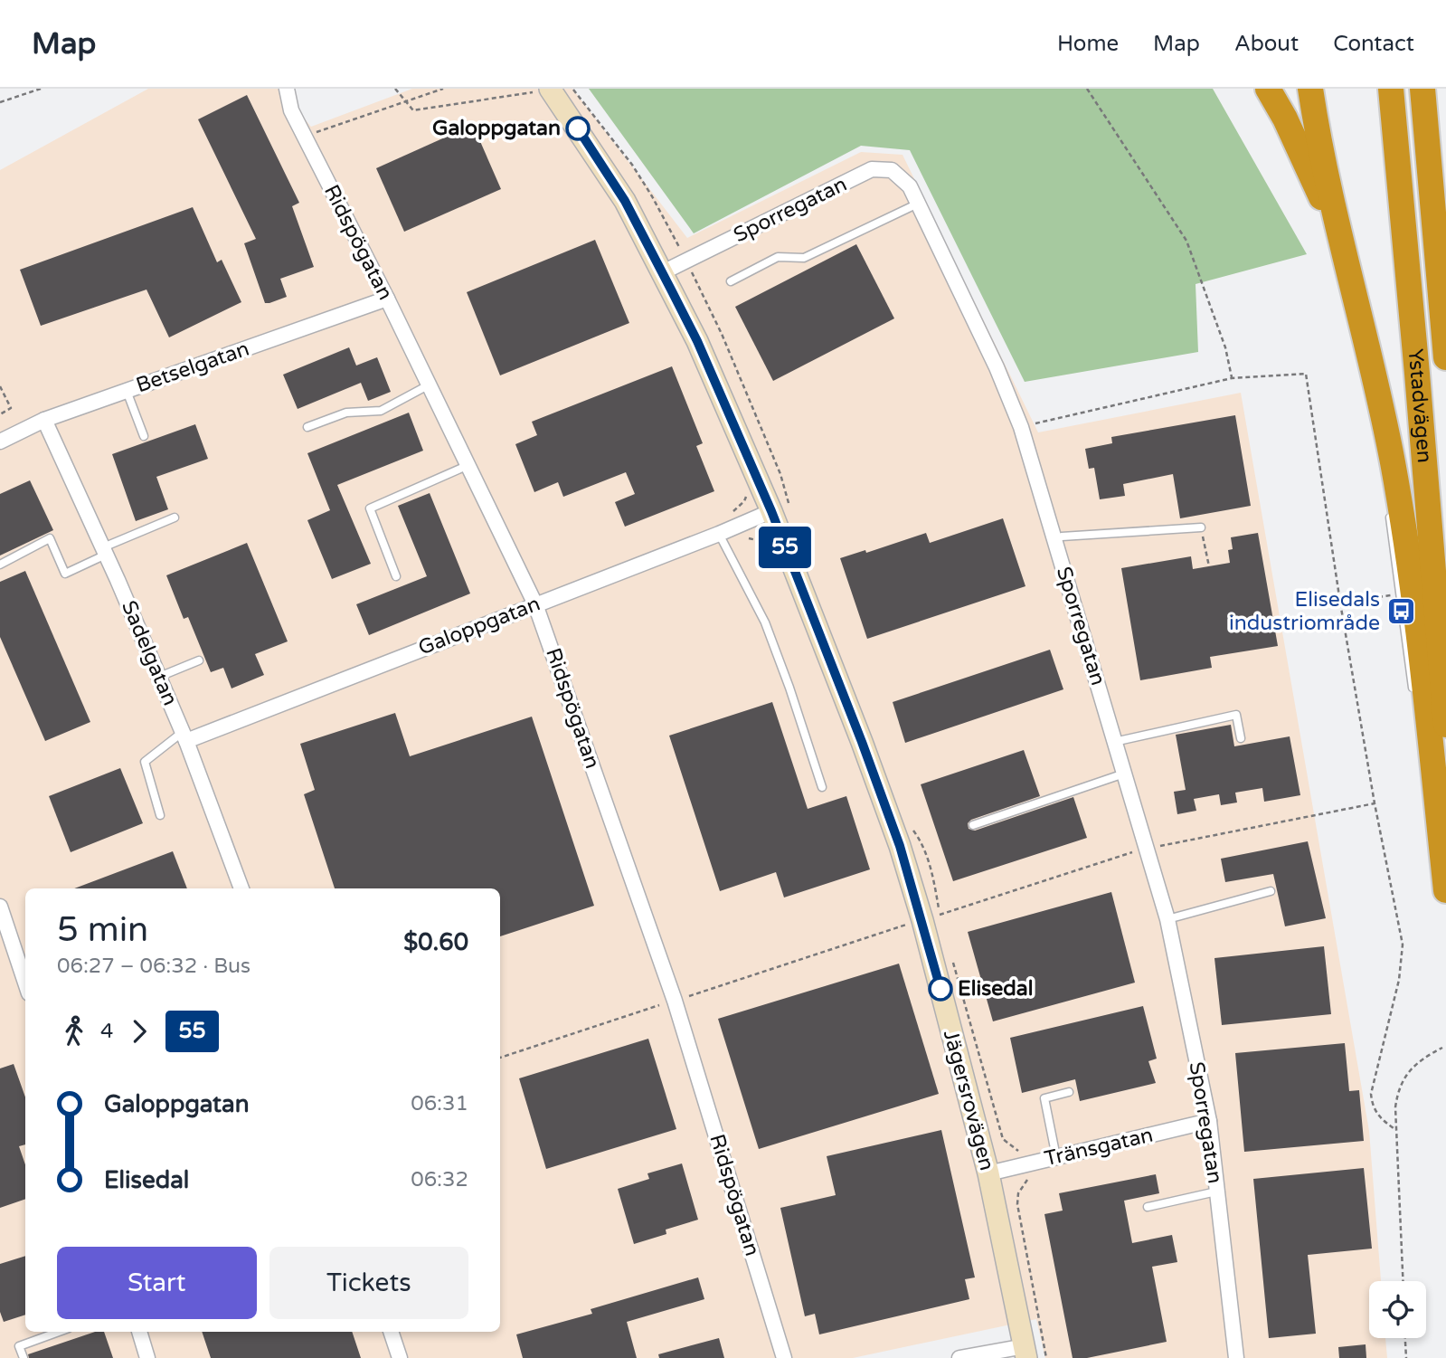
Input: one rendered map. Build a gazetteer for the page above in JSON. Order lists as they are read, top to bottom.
{
  "streets": {
    "highway": ["Ystadvägen"],
    "street": [
      "Sporregatan",
      "Ridspögatan",
      "Betselgatan",
      "Galoppgatan",
      "Sadelgatan",
      "Jägersrovägen",
      "Tränsgatan"
    ]
  },
  "crossings": [
    ["Sporregatan", "Jägersrovägen"],
    ["Sporregatan", "Tränsgatan"],
    ["Ridspögatan", "Betselgatan"],
    ["Ridspögatan", "Galoppgatan"],
    ["Betselgatan", "Sadelgatan"],
    ["Galoppgatan", "Sadelgatan"],
    ["Galoppgatan", "Jägersrovägen"],
    ["Jägersrovägen", "Tränsgatan"]
  ],
  "places": {
    "other": ["Galoppgatan", "Elisedal"],
    "bus stop": ["Elisedals industriområde"]
  },
  "lines": ["bus line 55"],
  "page": {
    "header": "Map",
    "nav": [
      "Home",
      "Map",
      "About",
      "Contact"
    ],
    "on_map": "55",
    "heading": ["5 min", "06:27 – 06:32 · Bus", "$0.60"],
    "legs": ["4", "55"],
    "list": [
      {
        "name": "Galoppgatan",
        "value": "06:31"
      },
      {
        "name": "Elisedal",
        "value": "06:32"
      }
    ],
    "buttons": ["Start", "Tickets"]
  }
}
